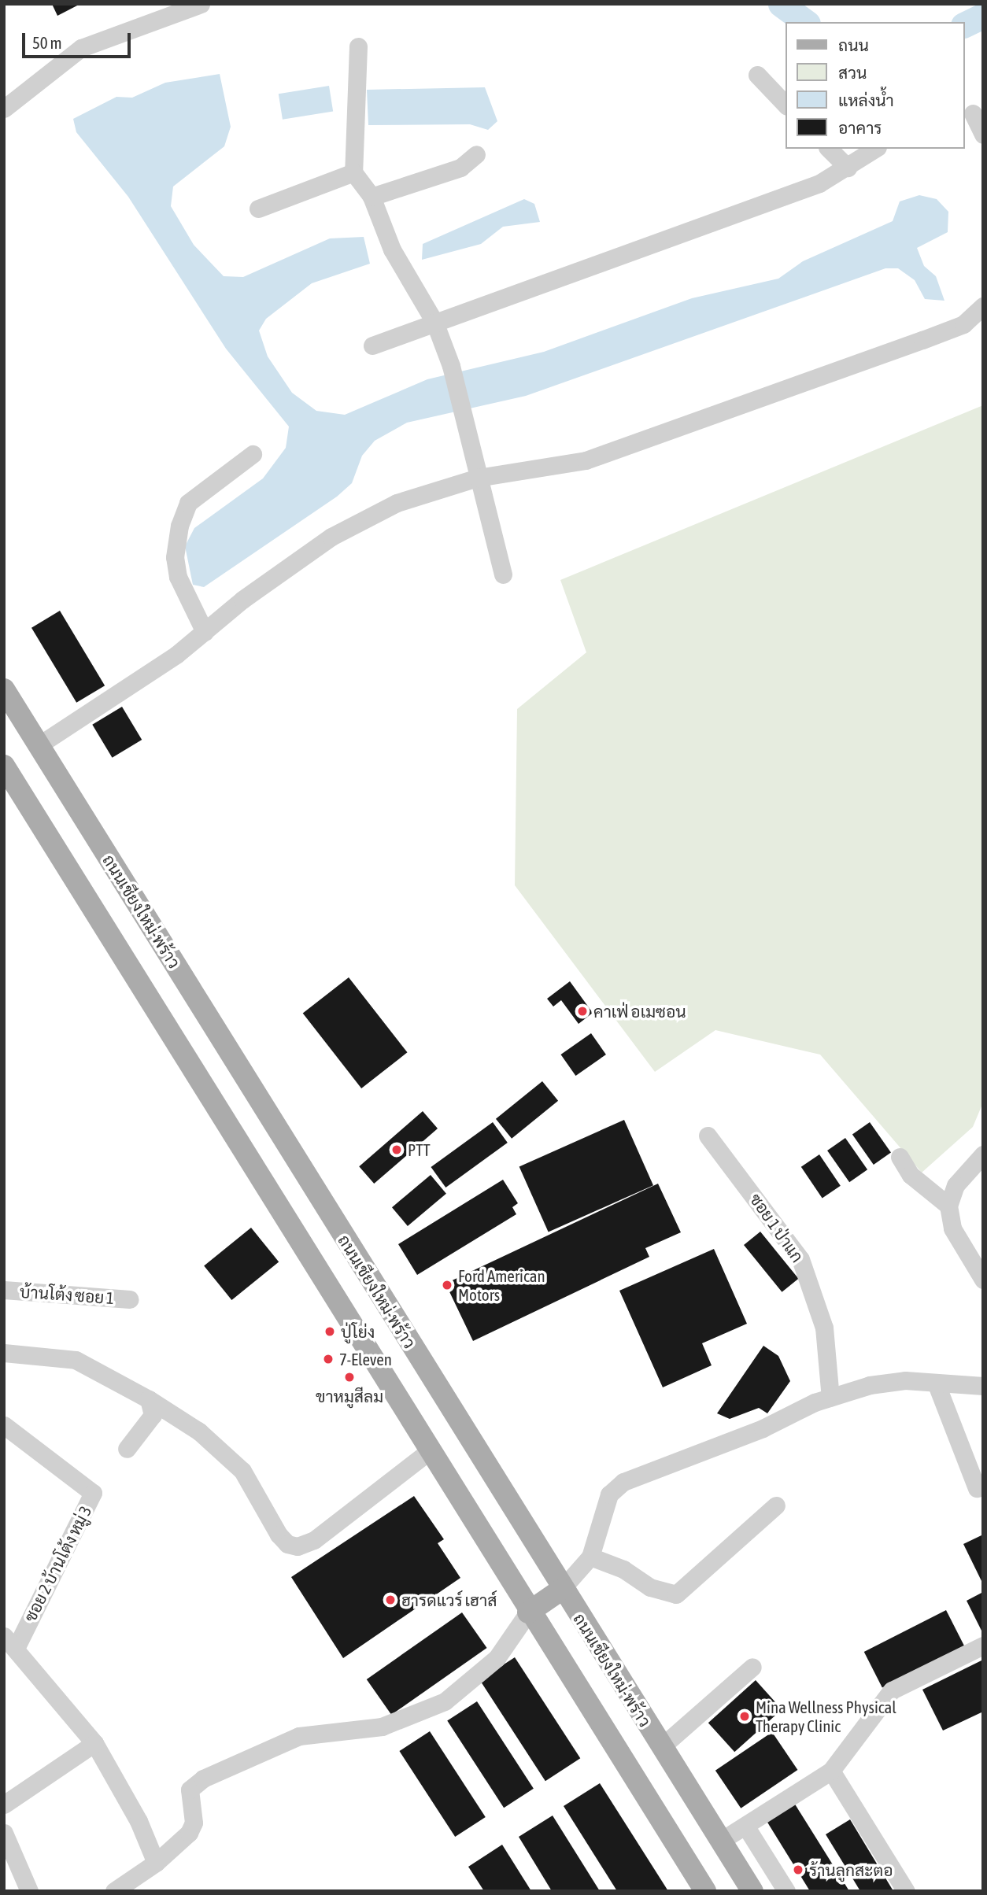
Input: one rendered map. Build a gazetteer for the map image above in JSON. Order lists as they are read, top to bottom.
{
  "streets": {
    "main road": ["ถนนเชียงใหม่-พร้าว"],
    "street": ["ซอย 1 ป่าแก", "บ้านโต้ง ซอย 1", "ซอย 2 บ้านโต้ง หมู่ 3"]
  },
  "places": [
    "คาเฟ่ อเมซอน",
    "PTT",
    "Ford American Motors",
    "ปู่โย่ง",
    "7-Eleven",
    "ขาหมูสีลม",
    "ฮารดแวร์ เฮาส์",
    "Mina Wellness Physical Therapy Clinic",
    "ร้านลูกสะตอ"
  ],
  "legend": [
    "ถนน",
    "สวน",
    "แหล่งน้ำ",
    "อาคาร"
  ],
  "scale_bar": "50 m"
}
